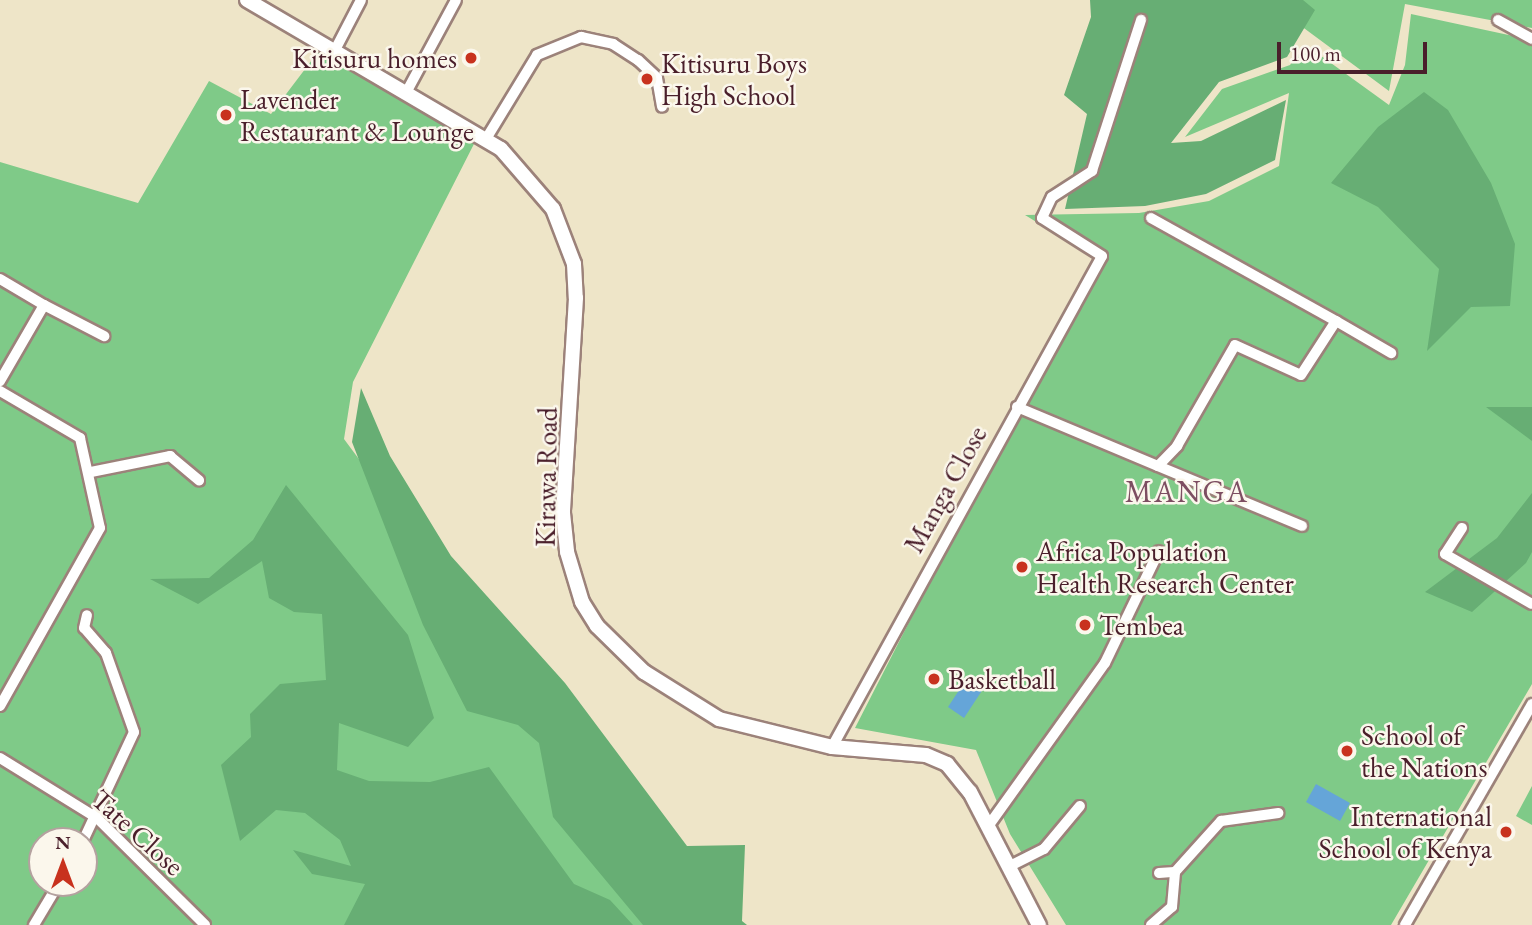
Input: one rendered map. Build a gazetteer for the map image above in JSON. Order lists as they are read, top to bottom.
{
  "streets": {
    "main road": ["Kirawa Road"],
    "street": ["Manga Close", "Tate Close"]
  },
  "crossings": [
    ["Kirawa Road", "Manga Close"]
  ],
  "districts": ["MANGA"],
  "places": [
    "Kitisuru homes",
    "Kitisuru Boys High School",
    "Lavender Restaurant & Lounge",
    "Africa Population Health Research Center",
    "Tembea",
    "Basketball",
    "School of the Nations",
    "International School of Kenya"
  ],
  "scale_bar": "100 m",
  "north": "top"
}
